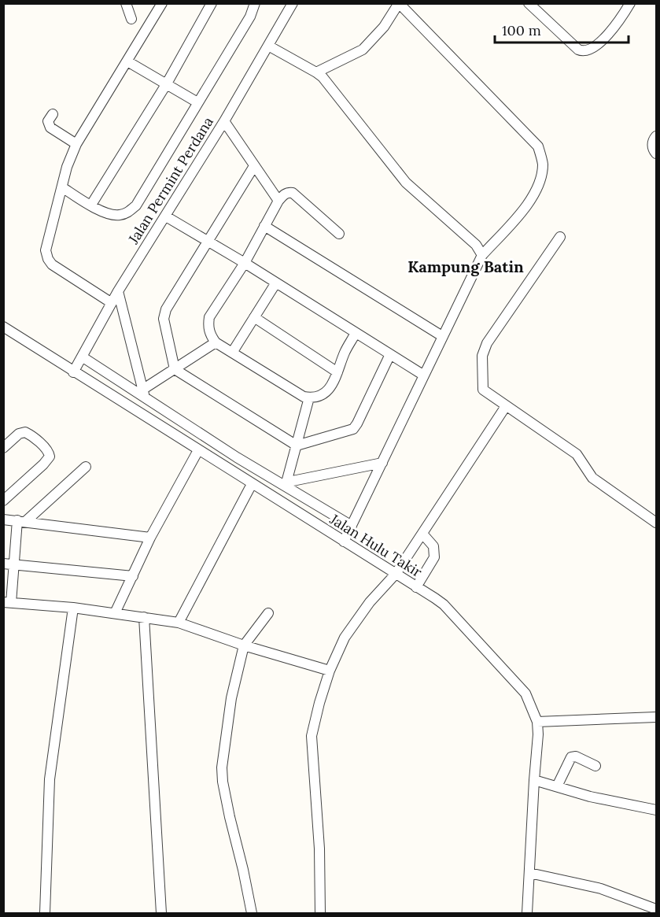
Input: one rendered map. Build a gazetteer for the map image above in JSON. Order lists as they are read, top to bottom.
{
  "streets": {
    "street": ["Jalan Permint Perdana", "Jalan Hulu Takir"]
  },
  "crossings": [
    ["Jalan Permint Perdana", "Jalan Hulu Takir"]
  ],
  "districts": ["Kampung Batin"],
  "scale_bar": "100 m"
}
